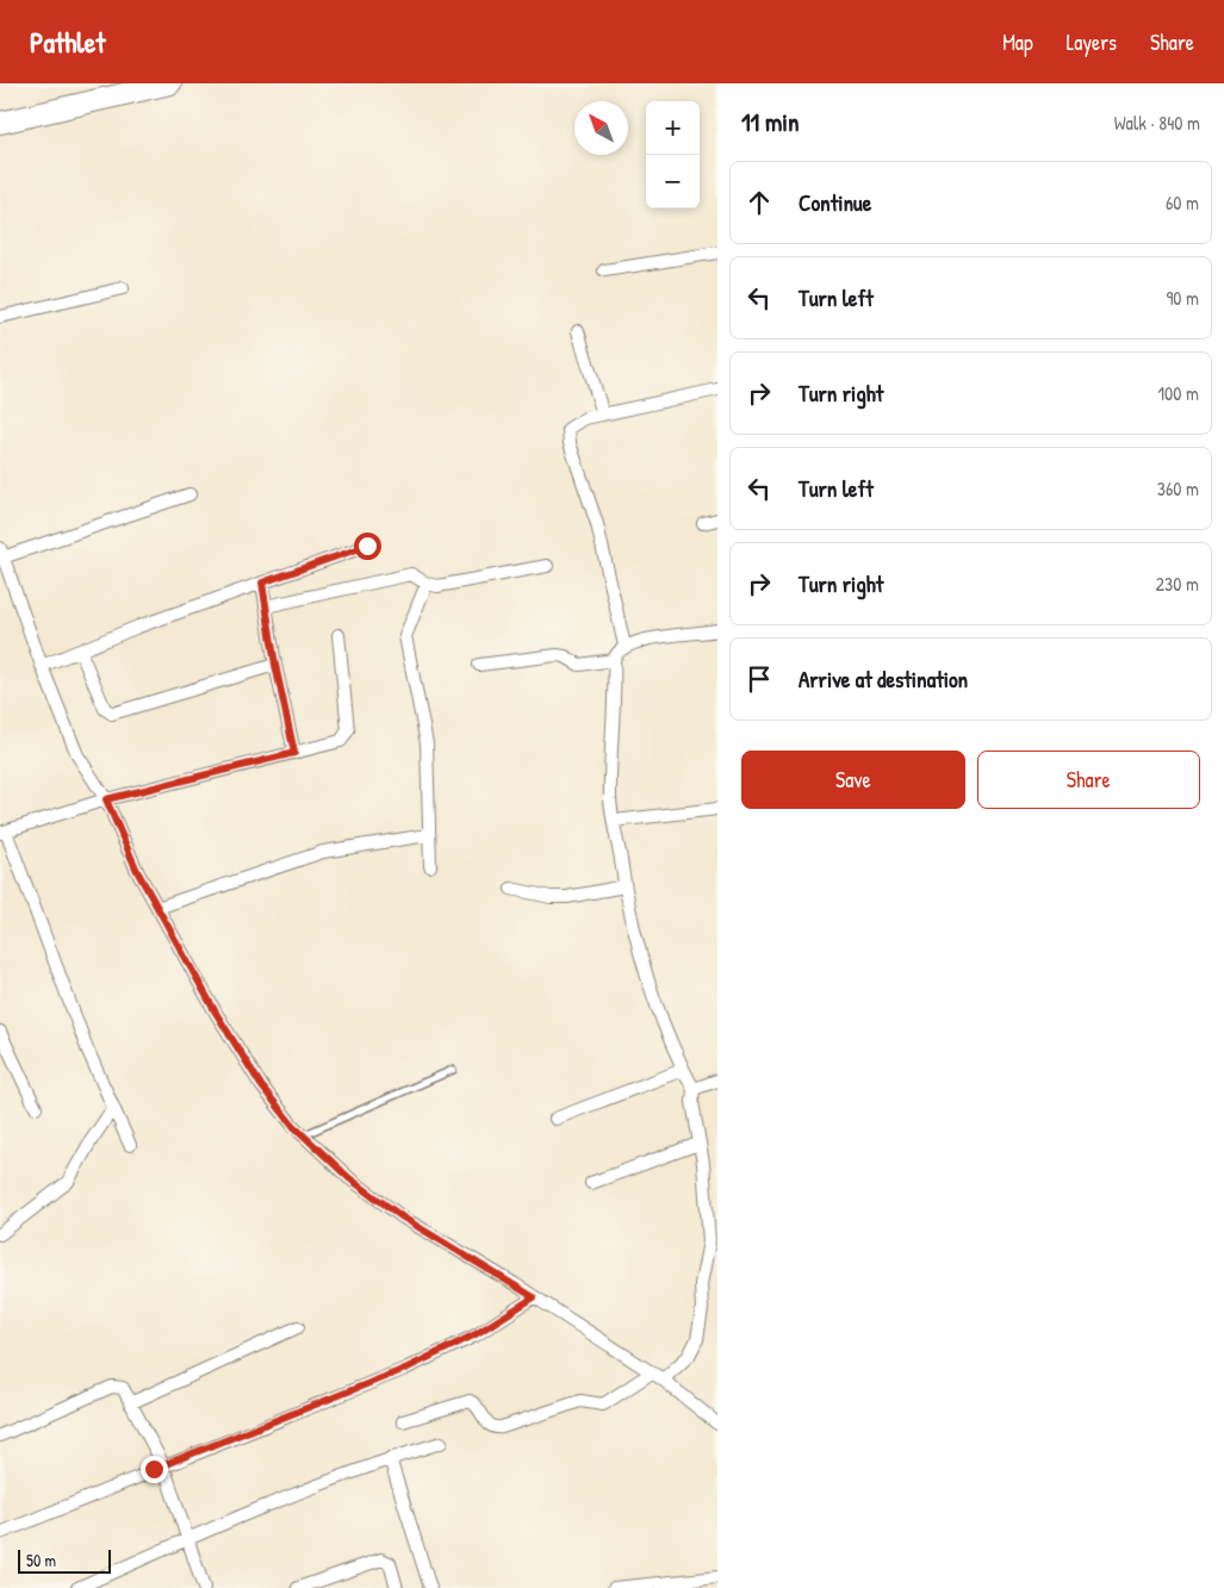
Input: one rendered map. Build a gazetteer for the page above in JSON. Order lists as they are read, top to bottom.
{
  "scale_bar": "50 m",
  "north": "top left",
  "page": {
    "header": "Pathlet",
    "nav": ["Map", "Layers", "Share"],
    "heading": ["11 min", "Walk · 840 m"],
    "map_buttons": ["+", "−"],
    "list": [
      ["Continue", "60 m"],
      ["Turn left", "90 m"],
      ["Turn right", "100 m"],
      ["Turn left", "360 m"],
      ["Turn right", "230 m"],
      "Arrive at destination"
    ],
    "buttons": ["Save", "Share"],
    "scale": "50 m"
  }
}
